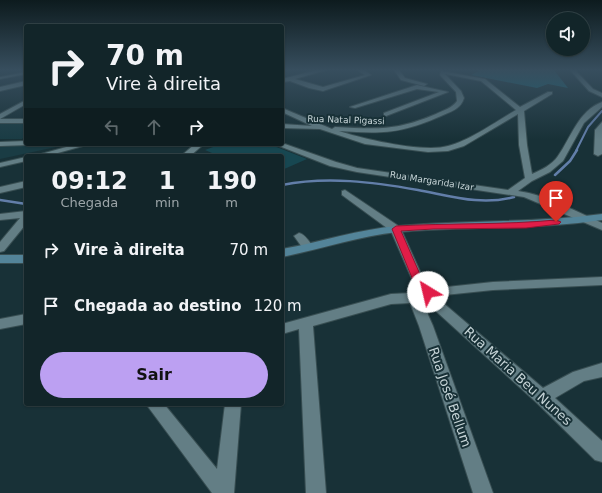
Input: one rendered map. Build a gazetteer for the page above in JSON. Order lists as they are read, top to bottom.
{
  "streets": {
    "street": [
      "Rua Natal Pigassi",
      "Rua Margarida Izar",
      "Rua Maria Beu Nunes",
      "Rua José Bellum"
    ]
  },
  "crossings": [
    ["Rua Maria Beu Nunes", "Rua José Bellum"]
  ],
  "page": {
    "turn": ["70 m", "Vire à direita"],
    "eta": [
      "09:12",
      "Chegada",
      "1",
      "min",
      "190",
      "m"
    ],
    "list": [
      {
        "name": "Vire à direita",
        "value": "70 m"
      },
      {
        "name": "Chegada ao destino",
        "value": "120 m"
      }
    ],
    "buttons": "Sair"
  }
}
